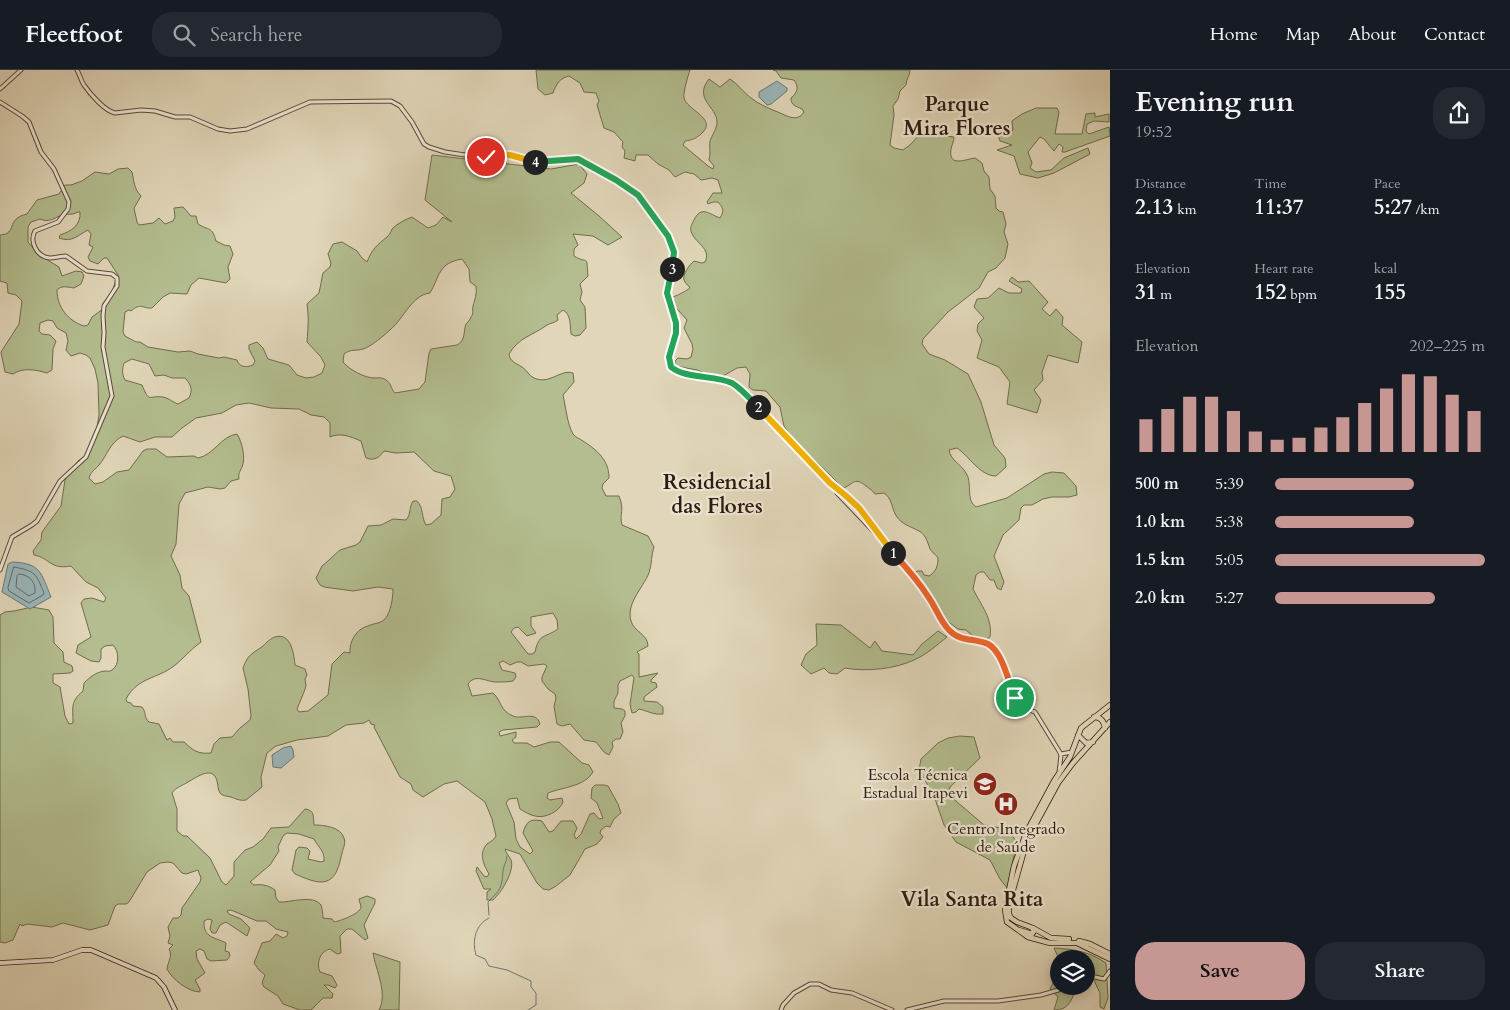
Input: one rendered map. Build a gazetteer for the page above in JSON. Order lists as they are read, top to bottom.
{
  "districts": ["Parque Mira Flores", "Residencial das Flores", "Vila Santa Rita"],
  "places": {
    "school or university": ["Escola Técnica Estadual Itapevi"],
    "hospital": ["Centro Integrado de Saúde"]
  },
  "page": {
    "header": "Fleetfoot",
    "search": "Search here",
    "nav": [
      "Home",
      "Map",
      "About",
      "Contact"
    ],
    "heading": ["Evening run", "19:52"],
    "pins": [
      "4",
      "3",
      "2",
      "1"
    ],
    "stats": [
      ["Distance", "2.13 km"],
      ["Time", "11:37"],
      ["Pace", "5:27 /km"],
      ["Elevation", "31 m"],
      ["Heart rate", "152 bpm"],
      ["kcal", "155"]
    ],
    "chart": ["Elevation", "202–225 m"],
    "list": [
      {
        "name": "500 m",
        "note": "5:39"
      },
      {
        "name": "1.0 km",
        "note": "5:38"
      },
      {
        "name": "1.5 km",
        "note": "5:05"
      },
      {
        "name": "2.0 km",
        "note": "5:27"
      }
    ],
    "buttons": ["Save", "Share"]
  }
}
